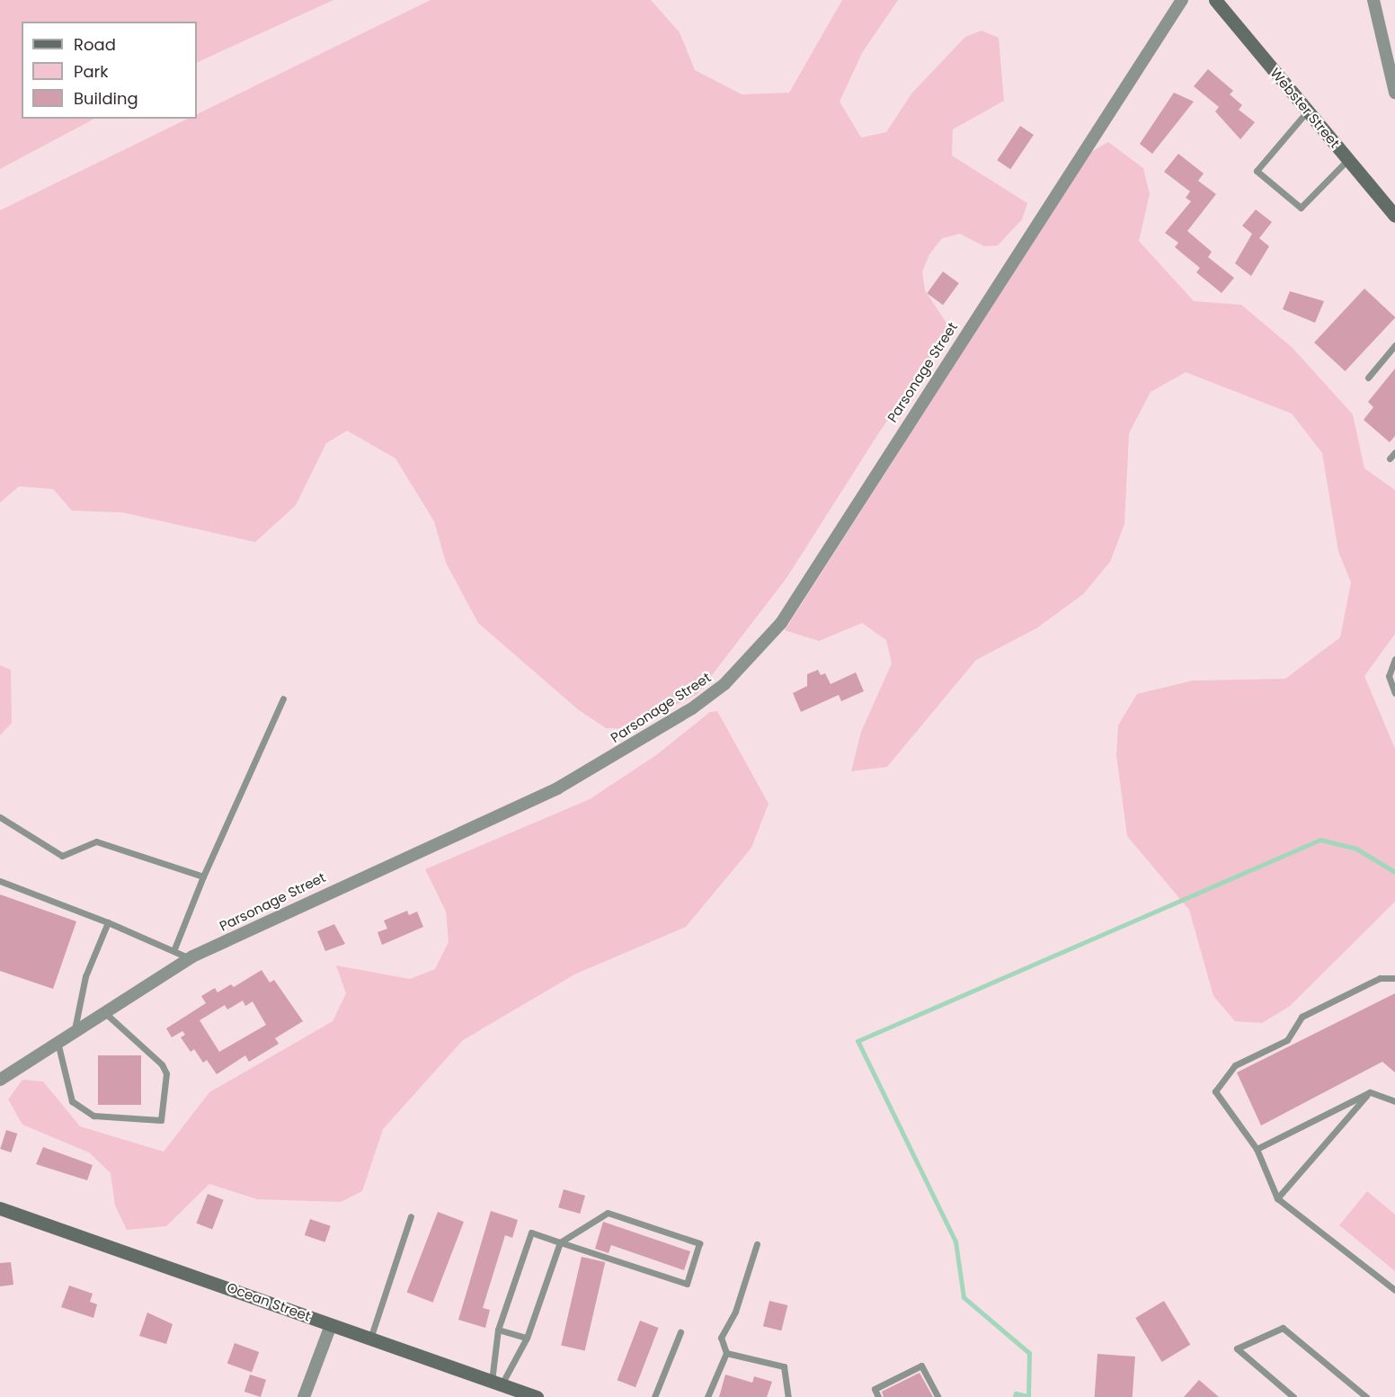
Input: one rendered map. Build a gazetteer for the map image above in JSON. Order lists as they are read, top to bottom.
{
  "streets": {
    "main road": ["Webster Street", "Ocean Street"],
    "street": ["Parsonage Street"]
  },
  "legend": ["Road", "Park", "Building"]
}
